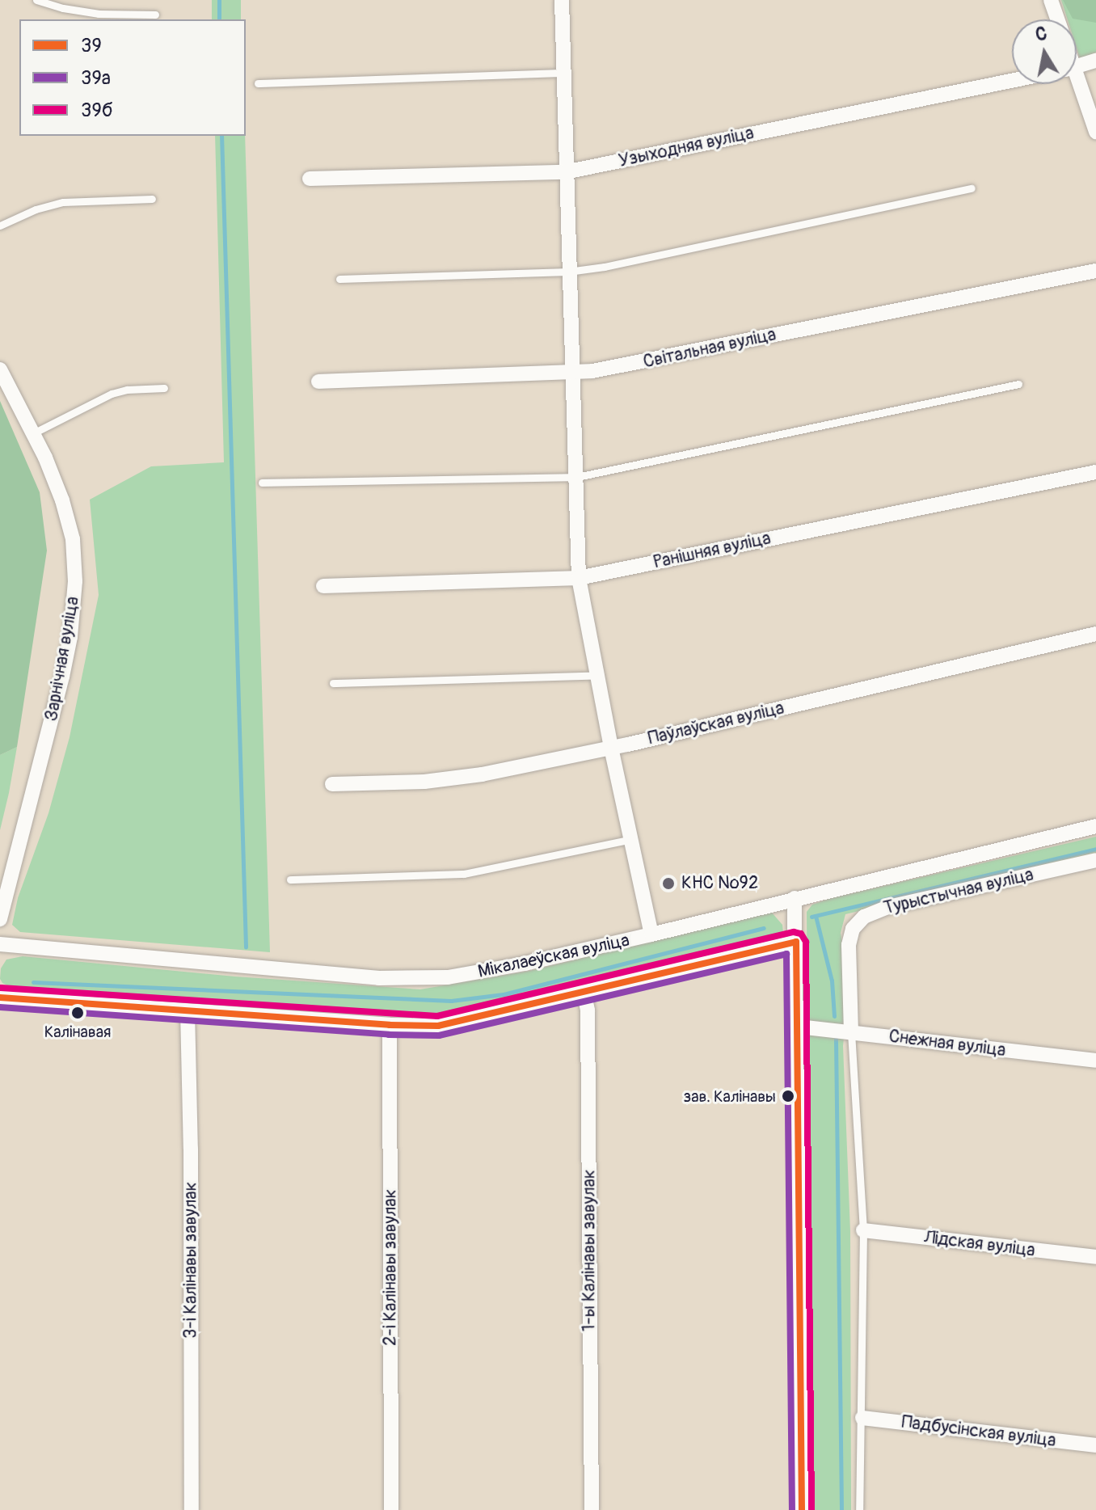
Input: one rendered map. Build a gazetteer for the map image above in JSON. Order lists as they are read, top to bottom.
{
  "streets": {
    "street": [
      "Узыходняя вуліца",
      "Світальная вуліца",
      "Ранішняя вуліца",
      "Зарнічная вуліца",
      "Паўлаўская вуліца",
      "Турыстычная вуліца",
      "Мікалаеўская вуліца",
      "Снежная вуліца",
      "Лідская вуліца",
      "1-ы Калінавы завулак",
      "3-і Калінавы завулак",
      "2-і Калінавы завулак",
      "Падбусінская вуліца"
    ]
  },
  "crossings": [
    ["Турыстычная вуліца", "Снежная вуліца"]
  ],
  "places": ["КНС №92", "Калінавая", "зав. Калінавы"],
  "lines": ["transit line 39б", "transit line 39", "transit line 39а"],
  "legend": ["39", "39а", "39б"],
  "north": "top"
}
